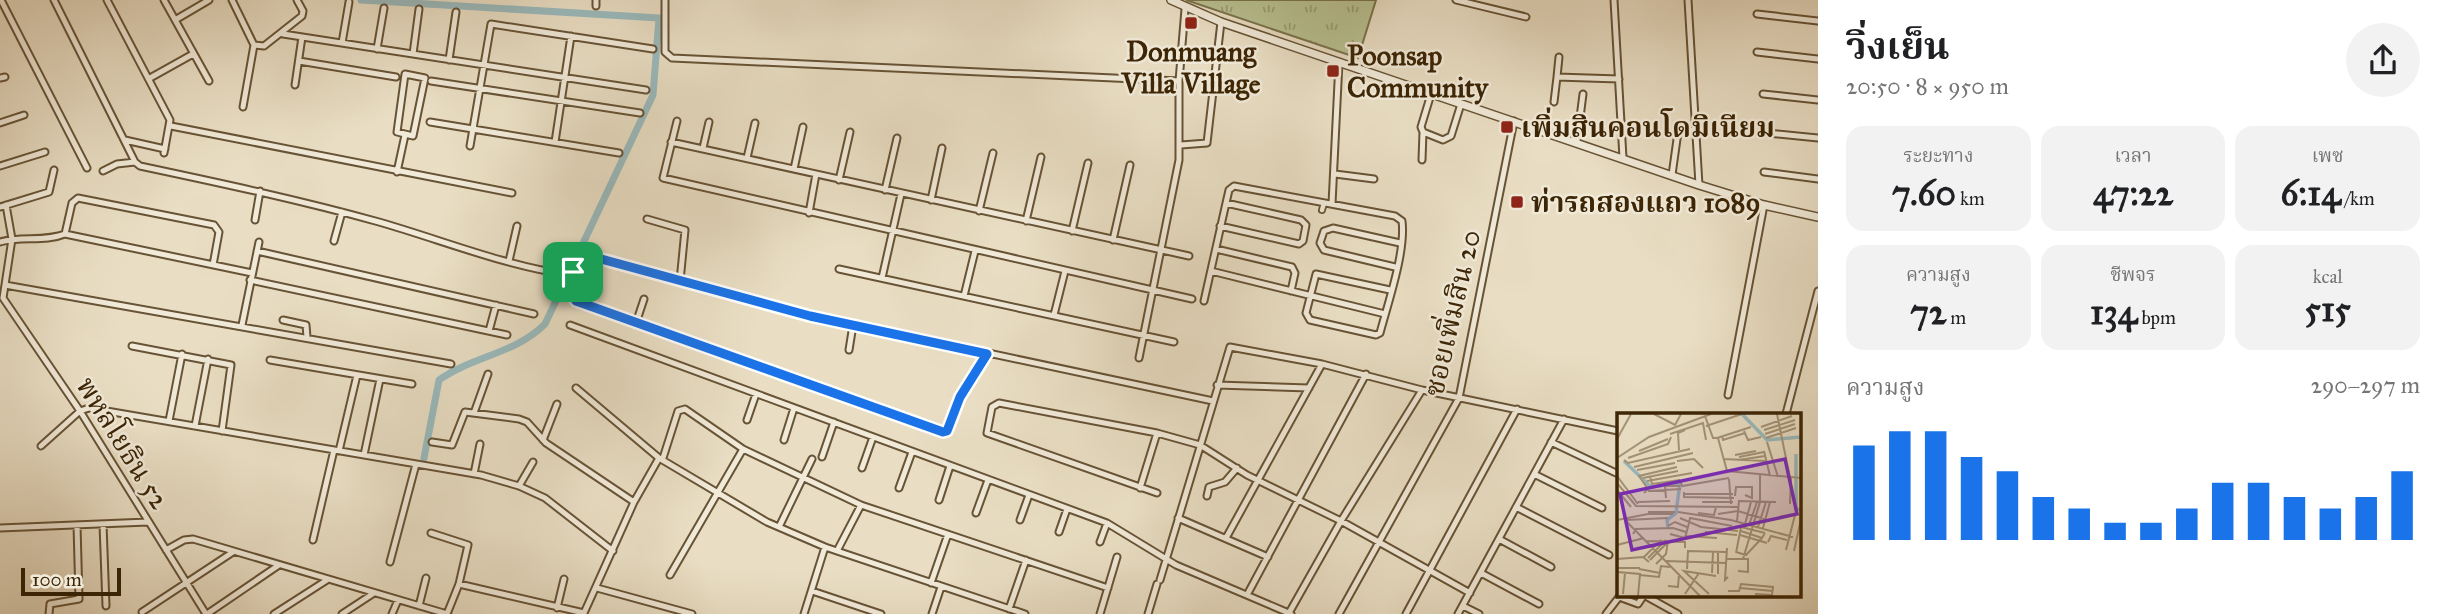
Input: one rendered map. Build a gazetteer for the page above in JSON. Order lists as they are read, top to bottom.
{
  "streets": {
    "street": ["ซอยเพิ่มสิน 20", "พหลโยธิน 52"]
  },
  "places": {
    "transit": [
      "Donmuang Villa Village",
      "Poonsap Community",
      "เพิ่มสินคอนโดมิเนียม",
      "ท่ารถสองแถว 1089"
    ]
  },
  "scale_bar": "100 m",
  "page": {
    "heading": ["วิ่งเย็น", "20:50 · 8 × 950 m"],
    "stats": [
      ["ระยะทาง", "7.60 km"],
      ["เวลา", "47:22"],
      ["เพซ", "6:14 /km"],
      ["ความสูง", "72 m"],
      ["ชีพจร", "134 bpm"],
      ["kcal", "515"]
    ],
    "chart": ["ความสูง", "290–297 m"],
    "scale": "100 m"
  }
}
